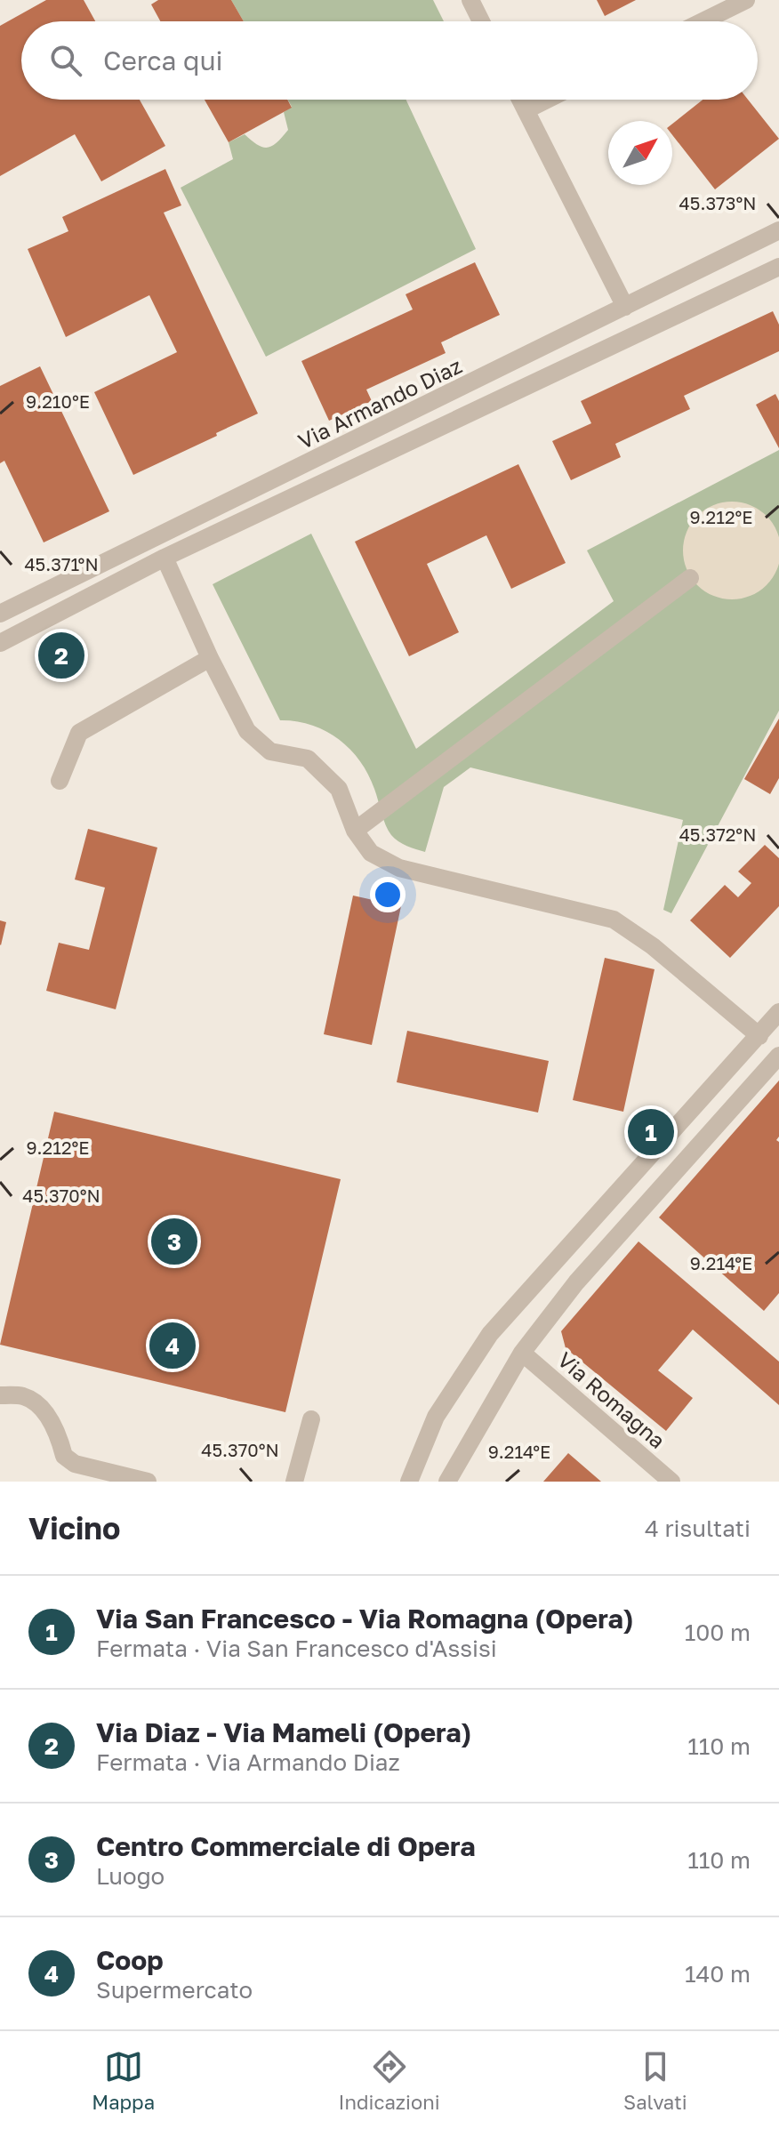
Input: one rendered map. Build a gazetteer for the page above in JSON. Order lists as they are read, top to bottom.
{
  "streets": {
    "street": ["Via Armando Diaz", "Via Romagna"]
  },
  "north": "top right",
  "page": {
    "search": "Cerca qui",
    "pins": [
      "2",
      "1",
      "3",
      "4"
    ],
    "heading": ["Vicino", "4 risultati"],
    "list": [
      {
        "mark": "1",
        "name": "Via San Francesco - Via Romagna (Opera)",
        "note": "Fermata · Via San Francesco d'Assisi",
        "value": "100 m"
      },
      {
        "mark": "2",
        "name": "Via Diaz - Via Mameli (Opera)",
        "note": "Fermata · Via Armando Diaz",
        "value": "110 m"
      },
      {
        "mark": "3",
        "name": "Centro Commerciale di Opera",
        "note": "Luogo",
        "value": "110 m"
      },
      {
        "mark": "4",
        "name": "Coop",
        "note": "Supermercato",
        "value": "140 m"
      }
    ],
    "nav": ["Mappa", "Indicazioni", "Salvati"]
  },
  "coordinates": [
    "45.373°N",
    "9.210°E",
    "9.212°E",
    "45.371°N",
    "45.372°N",
    "45.370°N",
    "9.214°E"
  ]
}
